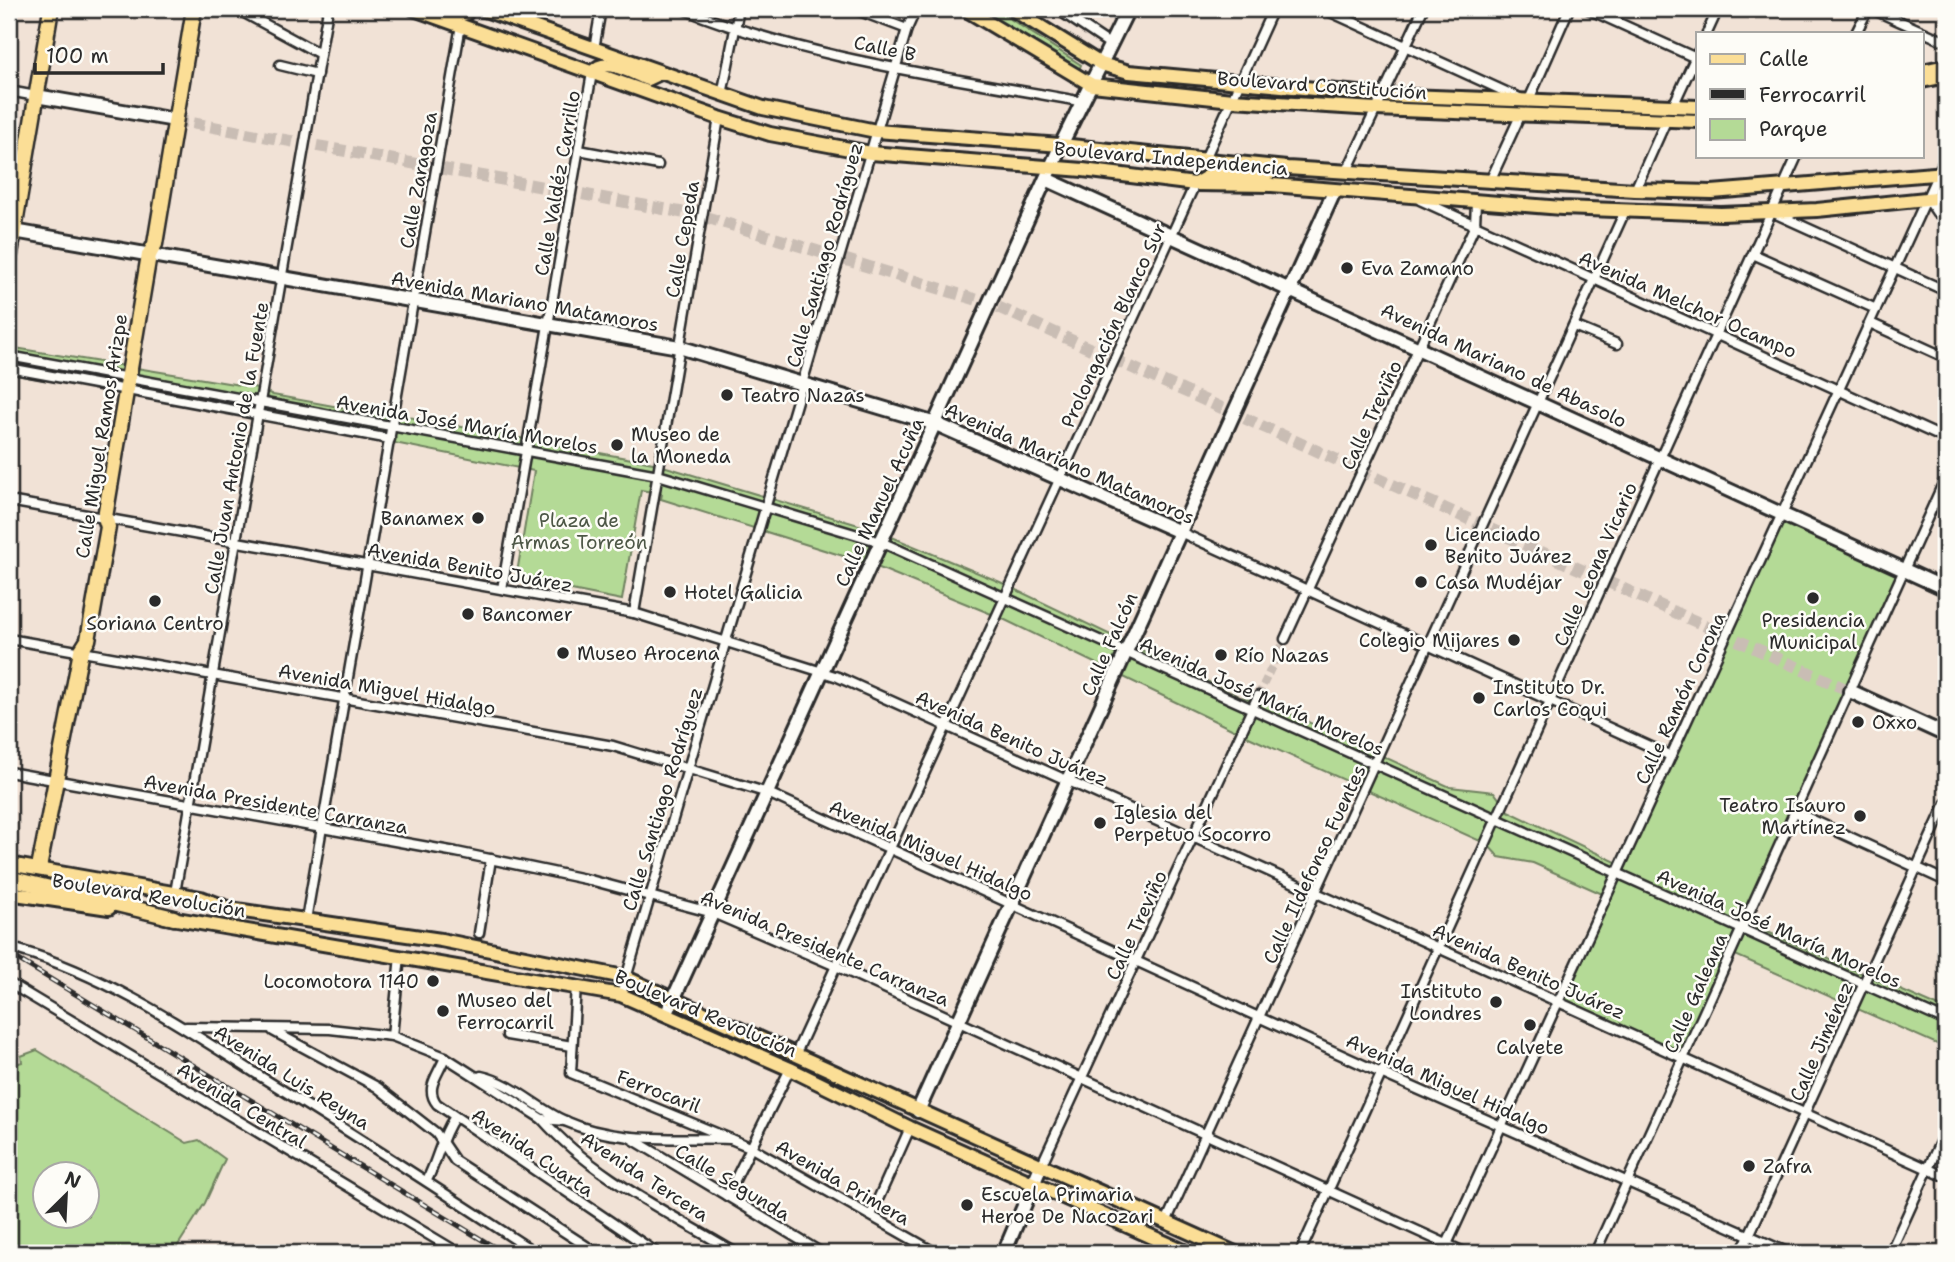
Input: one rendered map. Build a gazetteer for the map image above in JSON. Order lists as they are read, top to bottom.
{
  "streets": {
    "highway": ["Calle Miguel Ramos Arizpe"],
    "main road": ["Boulevard Constitución", "Boulevard Independencia", "Boulevard Revolución"],
    "street": [
      "Calle B",
      "Calle Zaragoza",
      "Calle Valdéz Carrillo",
      "Calle Cepeda",
      "Calle Santiago Rodríguez",
      "Avenida Mariano Matamoros",
      "Avenida Melchor Ocampo",
      "Prolongación Blanco Sur",
      "Avenida Mariano de Abasolo",
      "Calle Treviño",
      "Avenida José María Morelos",
      "Calle Juan Antonio de la Fuente",
      "Calle Manuel Acuña",
      "Calle Leona Vicario",
      "Avenida Benito Juárez",
      "Calle Falcón",
      "Avenida Miguel Hidalgo",
      "Calle Ramón Corona",
      "Avenida Presidente Carranza",
      "Calle Ildefonso Fuentes",
      "Calle Galeana",
      "Calle Jiménez",
      "Avenida Luis Reyna",
      "Ferrocaril",
      "Avenida Central",
      "Avenida Cuarta",
      "Avenida Tercera",
      "Calle Segunda",
      "Avenida Primera"
    ]
  },
  "crossings": [
    ["Calle B", "Calle Santiago Rodríguez"],
    ["Calle B", "Calle Manuel Acuña"],
    ["Boulevard Constitución", "Calle Manuel Acuña"],
    ["Boulevard Independencia", "Calle Zaragoza"],
    ["Boulevard Independencia", "Calle Valdéz Carrillo"],
    ["Boulevard Independencia", "Calle Cepeda"],
    ["Boulevard Independencia", "Calle Santiago Rodríguez"],
    ["Boulevard Independencia", "Avenida Melchor Ocampo"],
    ["Boulevard Independencia", "Prolongación Blanco Sur"],
    ["Boulevard Independencia", "Avenida Mariano de Abasolo"],
    ["Boulevard Independencia", "Calle Treviño"],
    ["Boulevard Independencia", "Calle Manuel Acuña"],
    ["Boulevard Independencia", "Calle Leona Vicario"],
    ["Boulevard Independencia", "Calle Falcón"],
    ["Boulevard Independencia", "Calle Ramón Corona"],
    ["Boulevard Independencia", "Calle Ildefonso Fuentes"],
    ["Calle Zaragoza", "Avenida Mariano Matamoros"],
    ["Calle Zaragoza", "Avenida José María Morelos"],
    ["Calle Zaragoza", "Avenida Benito Juárez"],
    ["Calle Zaragoza", "Avenida Miguel Hidalgo"],
    ["Calle Zaragoza", "Avenida Presidente Carranza"],
    ["Calle Valdéz Carrillo", "Avenida Mariano Matamoros"],
    ["Calle Valdéz Carrillo", "Avenida José María Morelos"],
    ["Calle Valdéz Carrillo", "Avenida Benito Juárez"],
    ["Calle Cepeda", "Avenida Mariano Matamoros"],
    ["Calle Cepeda", "Avenida José María Morelos"],
    ["Calle Cepeda", "Avenida Benito Juárez"],
    ["Calle Santiago Rodríguez", "Avenida Mariano Matamoros"],
    ["Calle Santiago Rodríguez", "Avenida José María Morelos"],
    ["Calle Santiago Rodríguez", "Avenida Benito Juárez"],
    ["Calle Santiago Rodríguez", "Avenida Miguel Hidalgo"],
    ["Calle Santiago Rodríguez", "Avenida Presidente Carranza"],
    ["Calle Santiago Rodríguez", "Boulevard Revolución"],
    ["Avenida Mariano Matamoros", "Prolongación Blanco Sur"],
    ["Avenida Mariano Matamoros", "Calle Treviño"],
    ["Avenida Mariano Matamoros", "Calle Miguel Ramos Arizpe"],
    ["Avenida Mariano Matamoros", "Calle Juan Antonio de la Fuente"],
    ["Avenida Mariano Matamoros", "Calle Manuel Acuña"],
    ["Avenida Mariano Matamoros", "Calle Leona Vicario"],
    ["Avenida Mariano Matamoros", "Calle Falcón"],
    ["Avenida Mariano Matamoros", "Calle Ramón Corona"],
    ["Avenida Mariano Matamoros", "Calle Ildefonso Fuentes"],
    ["Avenida Melchor Ocampo", "Calle Treviño"],
    ["Avenida Melchor Ocampo", "Calle Leona Vicario"],
    ["Avenida Melchor Ocampo", "Calle Ramón Corona"],
    ["Avenida Melchor Ocampo", "Calle Ildefonso Fuentes"],
    ["Prolongación Blanco Sur", "Avenida Mariano de Abasolo"],
    ["Prolongación Blanco Sur", "Avenida José María Morelos"],
    ["Prolongación Blanco Sur", "Avenida Benito Juárez"],
    ["Prolongación Blanco Sur", "Avenida Miguel Hidalgo"],
    ["Prolongación Blanco Sur", "Avenida Presidente Carranza"],
    ["Avenida Mariano de Abasolo", "Calle Treviño"],
    ["Avenida Mariano de Abasolo", "Calle Manuel Acuña"],
    ["Avenida Mariano de Abasolo", "Calle Leona Vicario"],
    ["Avenida Mariano de Abasolo", "Calle Falcón"],
    ["Avenida Mariano de Abasolo", "Calle Ramón Corona"],
    ["Avenida Mariano de Abasolo", "Calle Ildefonso Fuentes"],
    ["Avenida Mariano de Abasolo", "Calle Galeana"],
    ["Calle Treviño", "Avenida José María Morelos"],
    ["Calle Treviño", "Avenida Benito Juárez"],
    ["Calle Treviño", "Avenida Miguel Hidalgo"],
    ["Calle Treviño", "Avenida Presidente Carranza"],
    ["Avenida José María Morelos", "Calle Miguel Ramos Arizpe"],
    ["Avenida José María Morelos", "Calle Juan Antonio de la Fuente"],
    ["Avenida José María Morelos", "Calle Manuel Acuña"],
    ["Avenida José María Morelos", "Calle Leona Vicario"],
    ["Avenida José María Morelos", "Calle Falcón"],
    ["Avenida José María Morelos", "Calle Ramón Corona"],
    ["Avenida José María Morelos", "Calle Ildefonso Fuentes"],
    ["Avenida José María Morelos", "Calle Galeana"],
    ["Avenida José María Morelos", "Calle Jiménez"],
    ["Calle Miguel Ramos Arizpe", "Avenida Benito Juárez"],
    ["Calle Miguel Ramos Arizpe", "Avenida Miguel Hidalgo"],
    ["Calle Miguel Ramos Arizpe", "Avenida Presidente Carranza"],
    ["Calle Juan Antonio de la Fuente", "Avenida Benito Juárez"],
    ["Calle Juan Antonio de la Fuente", "Avenida Miguel Hidalgo"],
    ["Calle Juan Antonio de la Fuente", "Avenida Presidente Carranza"],
    ["Calle Manuel Acuña", "Avenida Benito Juárez"],
    ["Calle Manuel Acuña", "Avenida Miguel Hidalgo"],
    ["Calle Manuel Acuña", "Avenida Presidente Carranza"],
    ["Calle Manuel Acuña", "Boulevard Revolución"],
    ["Calle Leona Vicario", "Avenida Benito Juárez"],
    ["Calle Leona Vicario", "Avenida Miguel Hidalgo"],
    ["Calle Leona Vicario", "Avenida Presidente Carranza"],
    ["Avenida Benito Juárez", "Calle Falcón"],
    ["Avenida Benito Juárez", "Calle Ramón Corona"],
    ["Avenida Benito Juárez", "Calle Ildefonso Fuentes"],
    ["Avenida Benito Juárez", "Calle Galeana"],
    ["Avenida Benito Juárez", "Calle Jiménez"],
    ["Calle Falcón", "Avenida Miguel Hidalgo"],
    ["Calle Falcón", "Avenida Presidente Carranza"],
    ["Avenida Miguel Hidalgo", "Calle Ramón Corona"],
    ["Avenida Miguel Hidalgo", "Calle Ildefonso Fuentes"],
    ["Avenida Miguel Hidalgo", "Calle Galeana"],
    ["Avenida Miguel Hidalgo", "Calle Jiménez"],
    ["Calle Ramón Corona", "Avenida Presidente Carranza"],
    ["Avenida Presidente Carranza", "Calle Ildefonso Fuentes"],
    ["Avenida Luis Reyna", "Avenida Cuarta"],
    ["Ferrocaril", "Avenida Cuarta"],
    ["Ferrocaril", "Avenida Primera"],
    ["Avenida Cuarta", "Avenida Tercera"],
    ["Avenida Cuarta", "Calle Segunda"],
    ["Avenida Cuarta", "Avenida Primera"]
  ],
  "parks": ["Plaza de Armas Torreón"],
  "places": [
    "Eva Zamano",
    "Teatro Nazas",
    "Museo de la Moneda",
    "Banamex",
    "Licenciado Benito Juárez",
    "Casa Mudéjar",
    "Hotel Galicia",
    "Presidencia Municipal",
    "Soriana Centro",
    "Bancomer",
    "Colegio Mijares",
    "Museo Arocena",
    "Río Nazas",
    "Instituto Dr. Carlos Coqui",
    "Oxxo",
    "Teatro Isauro Martínez",
    "Iglesia del Perpetuo Socorro",
    "Locomotora 1140",
    "Instituto Londres",
    "Museo del Ferrocarril",
    "Calvete",
    "Zafra",
    "Escuela Primaria Heroe De Nacozari"
  ],
  "legend": ["Calle", "Ferrocarril", "Parque"],
  "scale_bar": "100 m",
  "north": "top right"
}
